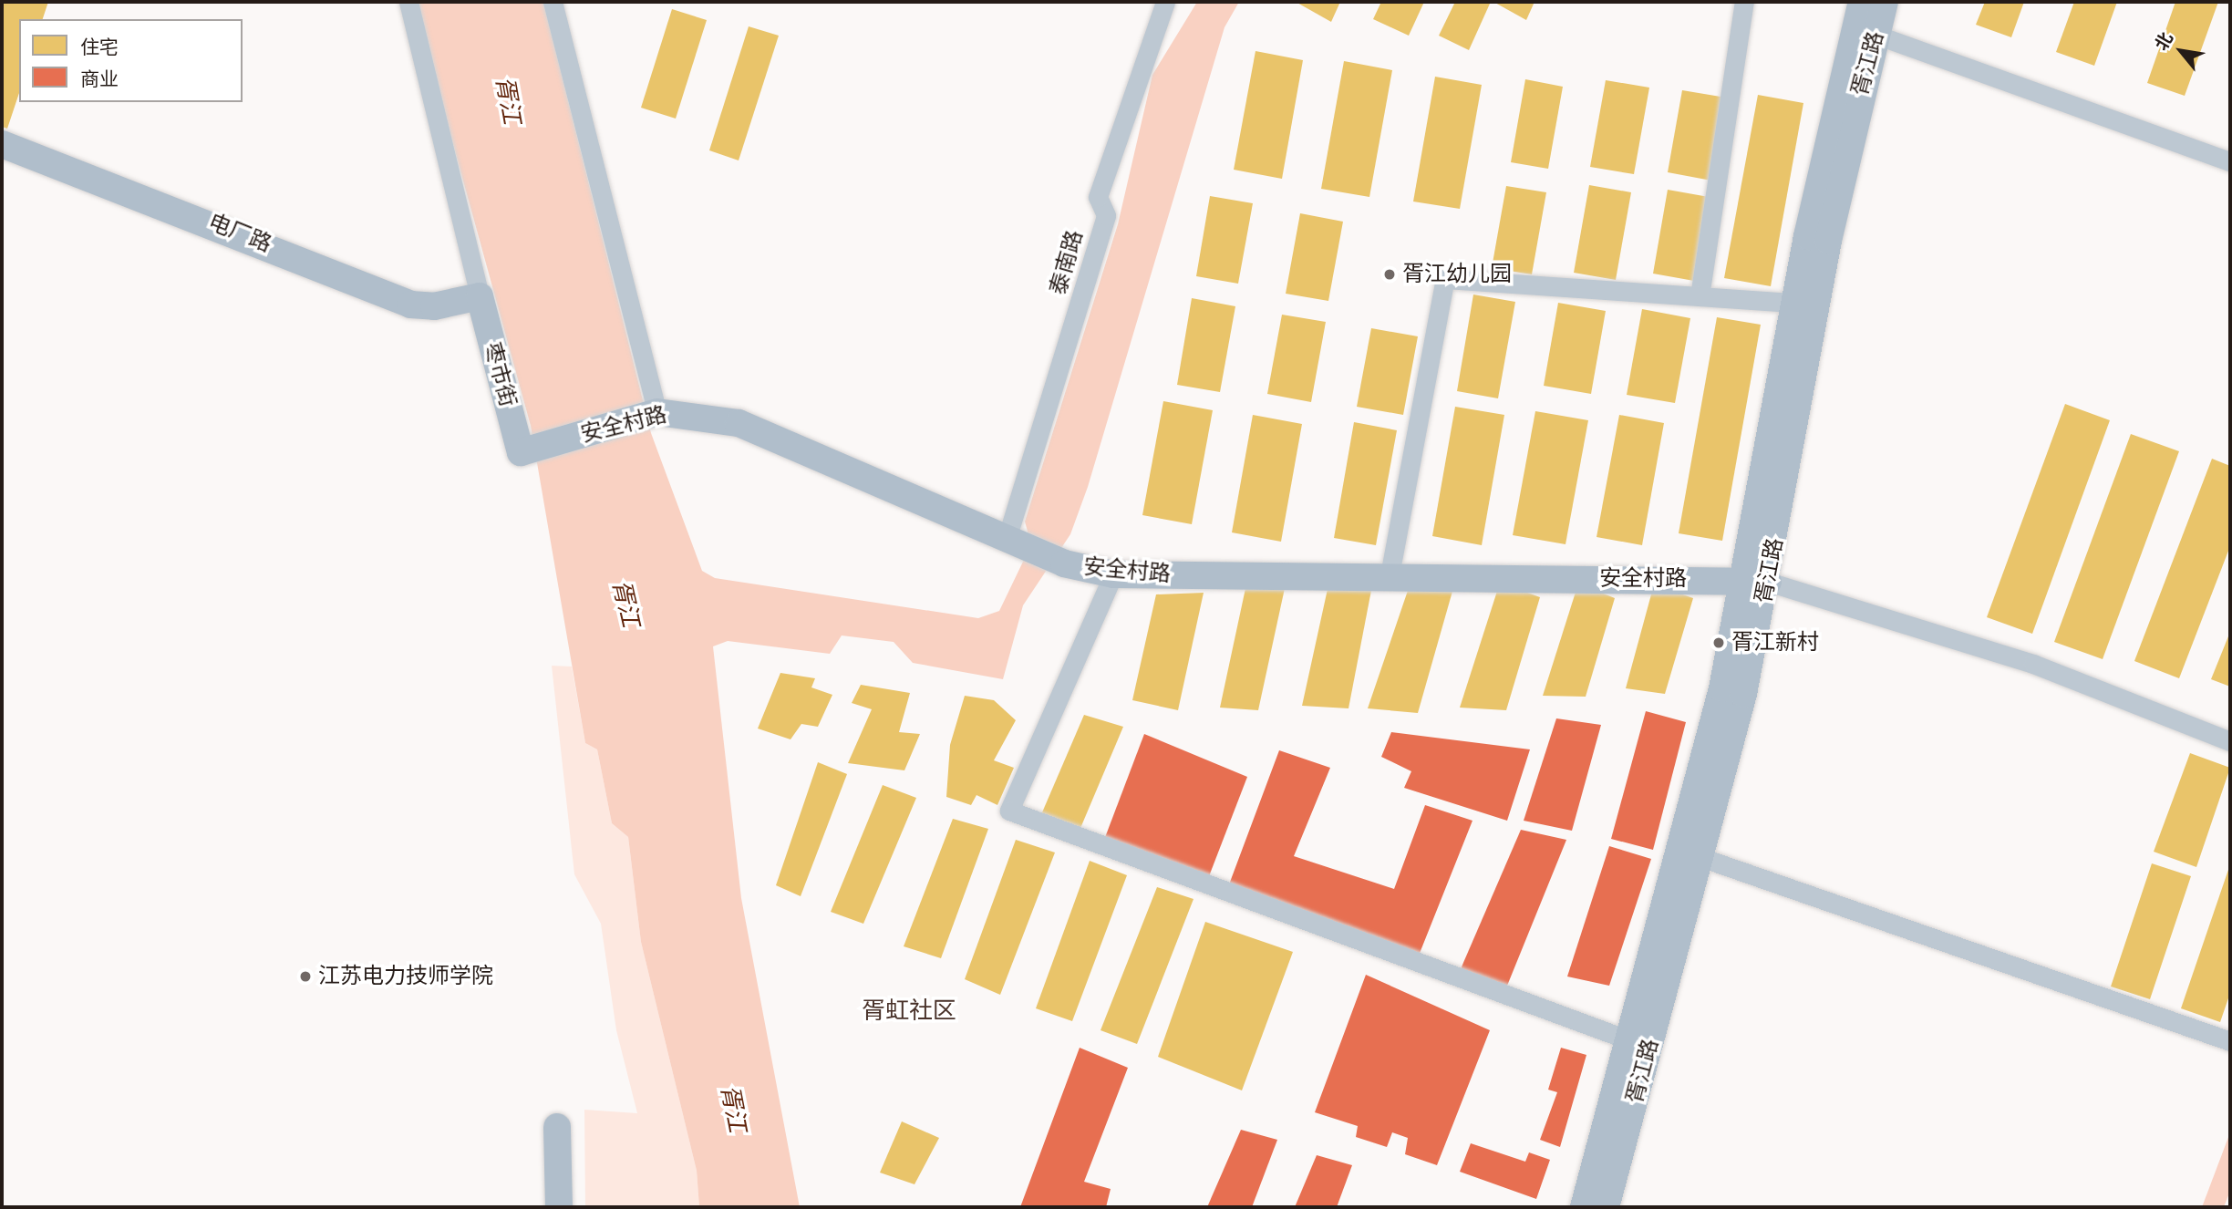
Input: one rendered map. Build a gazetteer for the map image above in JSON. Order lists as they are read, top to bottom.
{
  "streets": {
    "main road": [
      "胥江路",
      "电厂路",
      "枣市街",
      "安全村路"
    ],
    "street": ["泰南路"]
  },
  "crossings": [
    ["胥江路", "安全村路"],
    ["电厂路", "枣市街"],
    ["泰南路", "安全村路"],
    ["枣市街", "安全村路"]
  ],
  "districts": ["胥虹社区"],
  "water": ["胥江"],
  "places": ["胥江幼儿园", "胥江新村", "江苏电力技师学院"],
  "legend": ["住宅", "商业"],
  "north": "top left"
}
